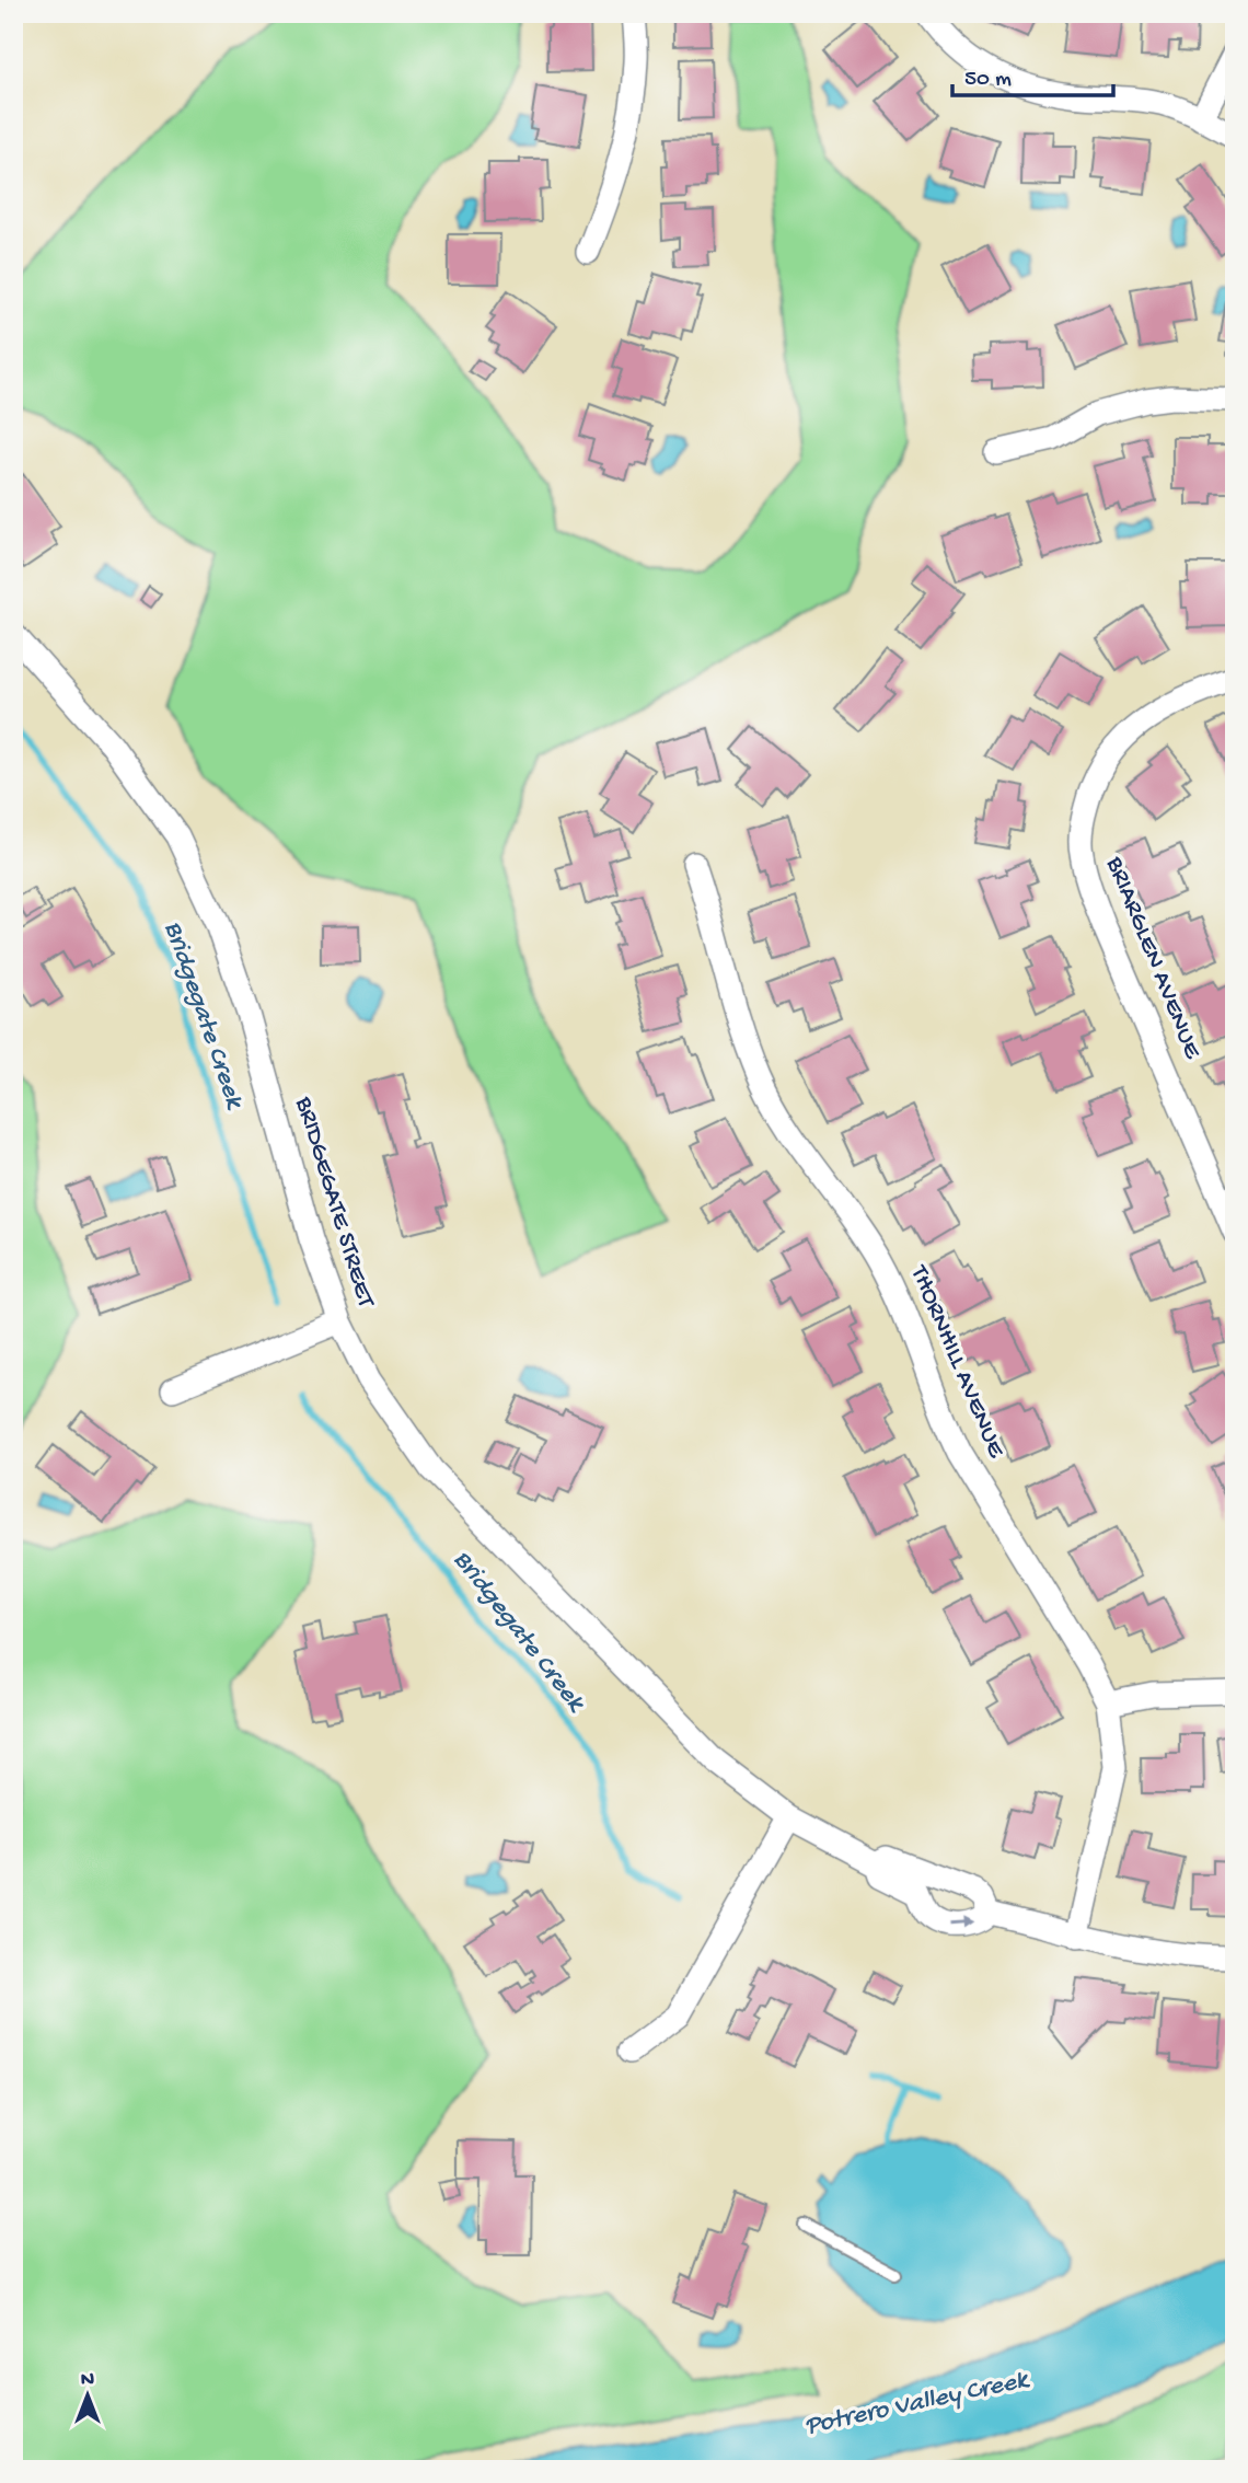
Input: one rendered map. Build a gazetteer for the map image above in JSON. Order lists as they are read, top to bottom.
{
  "streets": {
    "street": ["BRIARGLEN AVENUE", "BRIDGEGATE STREET", "THORNHILL AVENUE"]
  },
  "water": ["Bridgegate Creek", "Potrero Valley Creek"],
  "scale_bar": "50 m",
  "north": "top"
}
